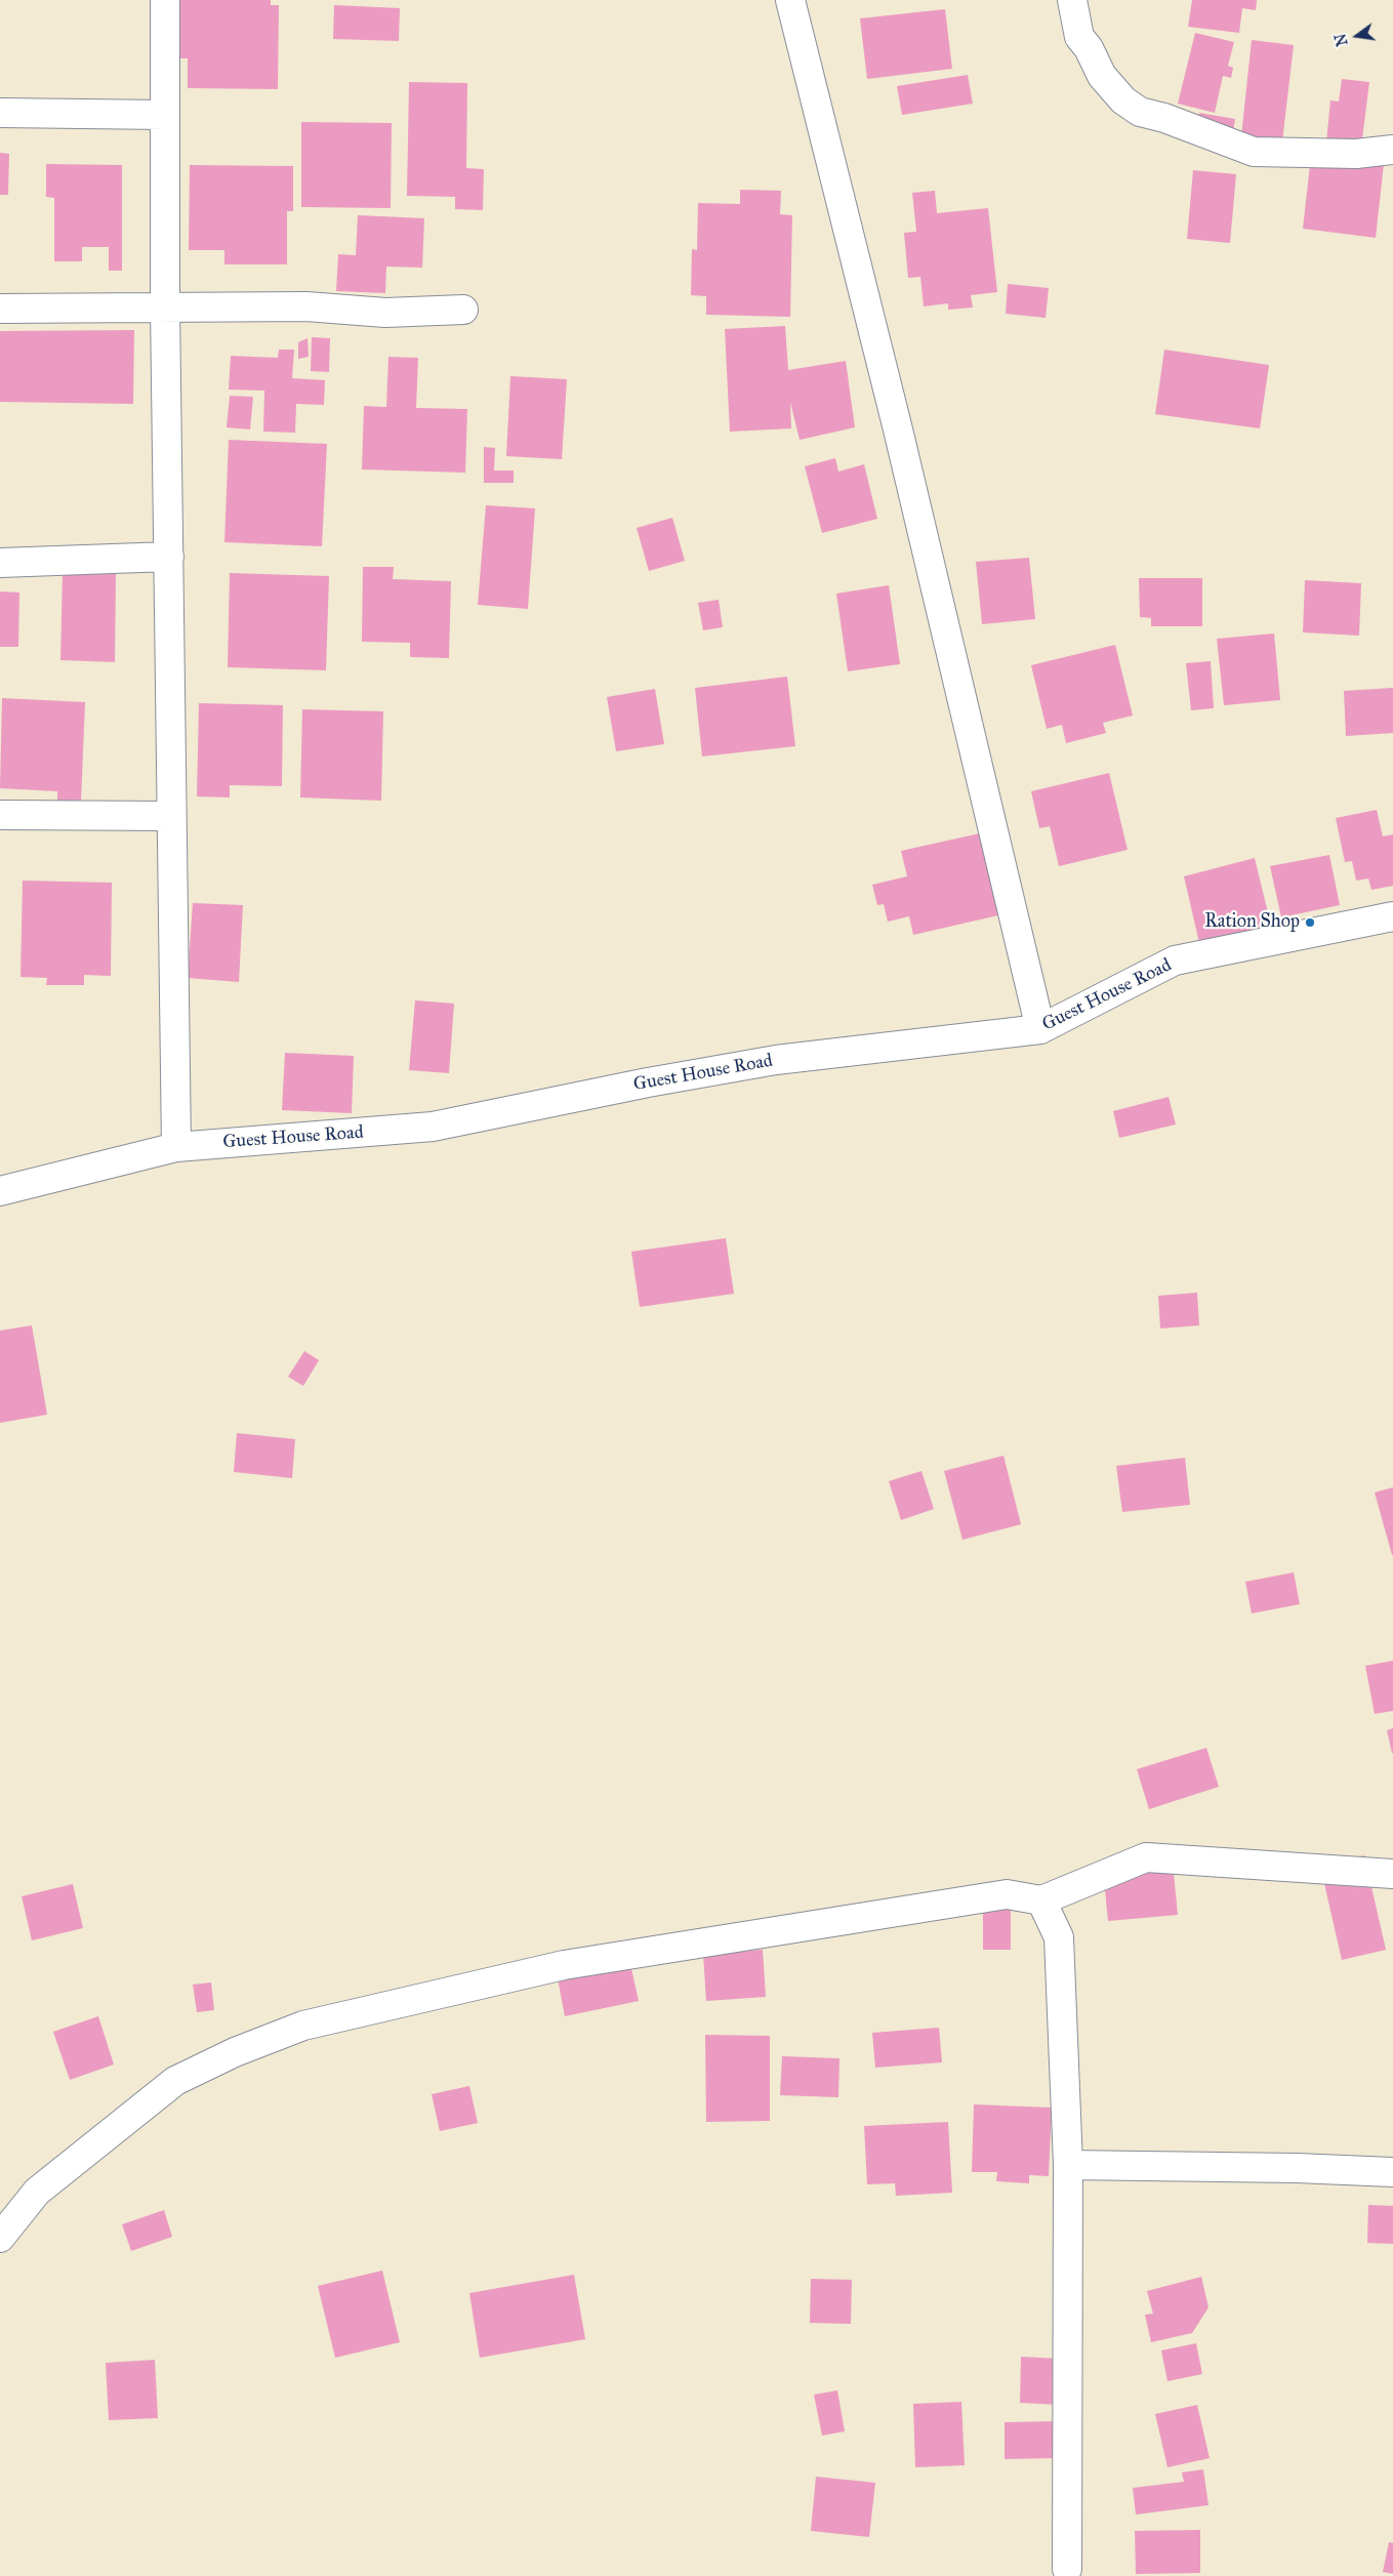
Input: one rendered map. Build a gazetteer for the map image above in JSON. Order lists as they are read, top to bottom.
{
  "streets": {
    "street": ["Guest House Road"]
  },
  "places": ["Ration Shop"],
  "north": "left"
}
